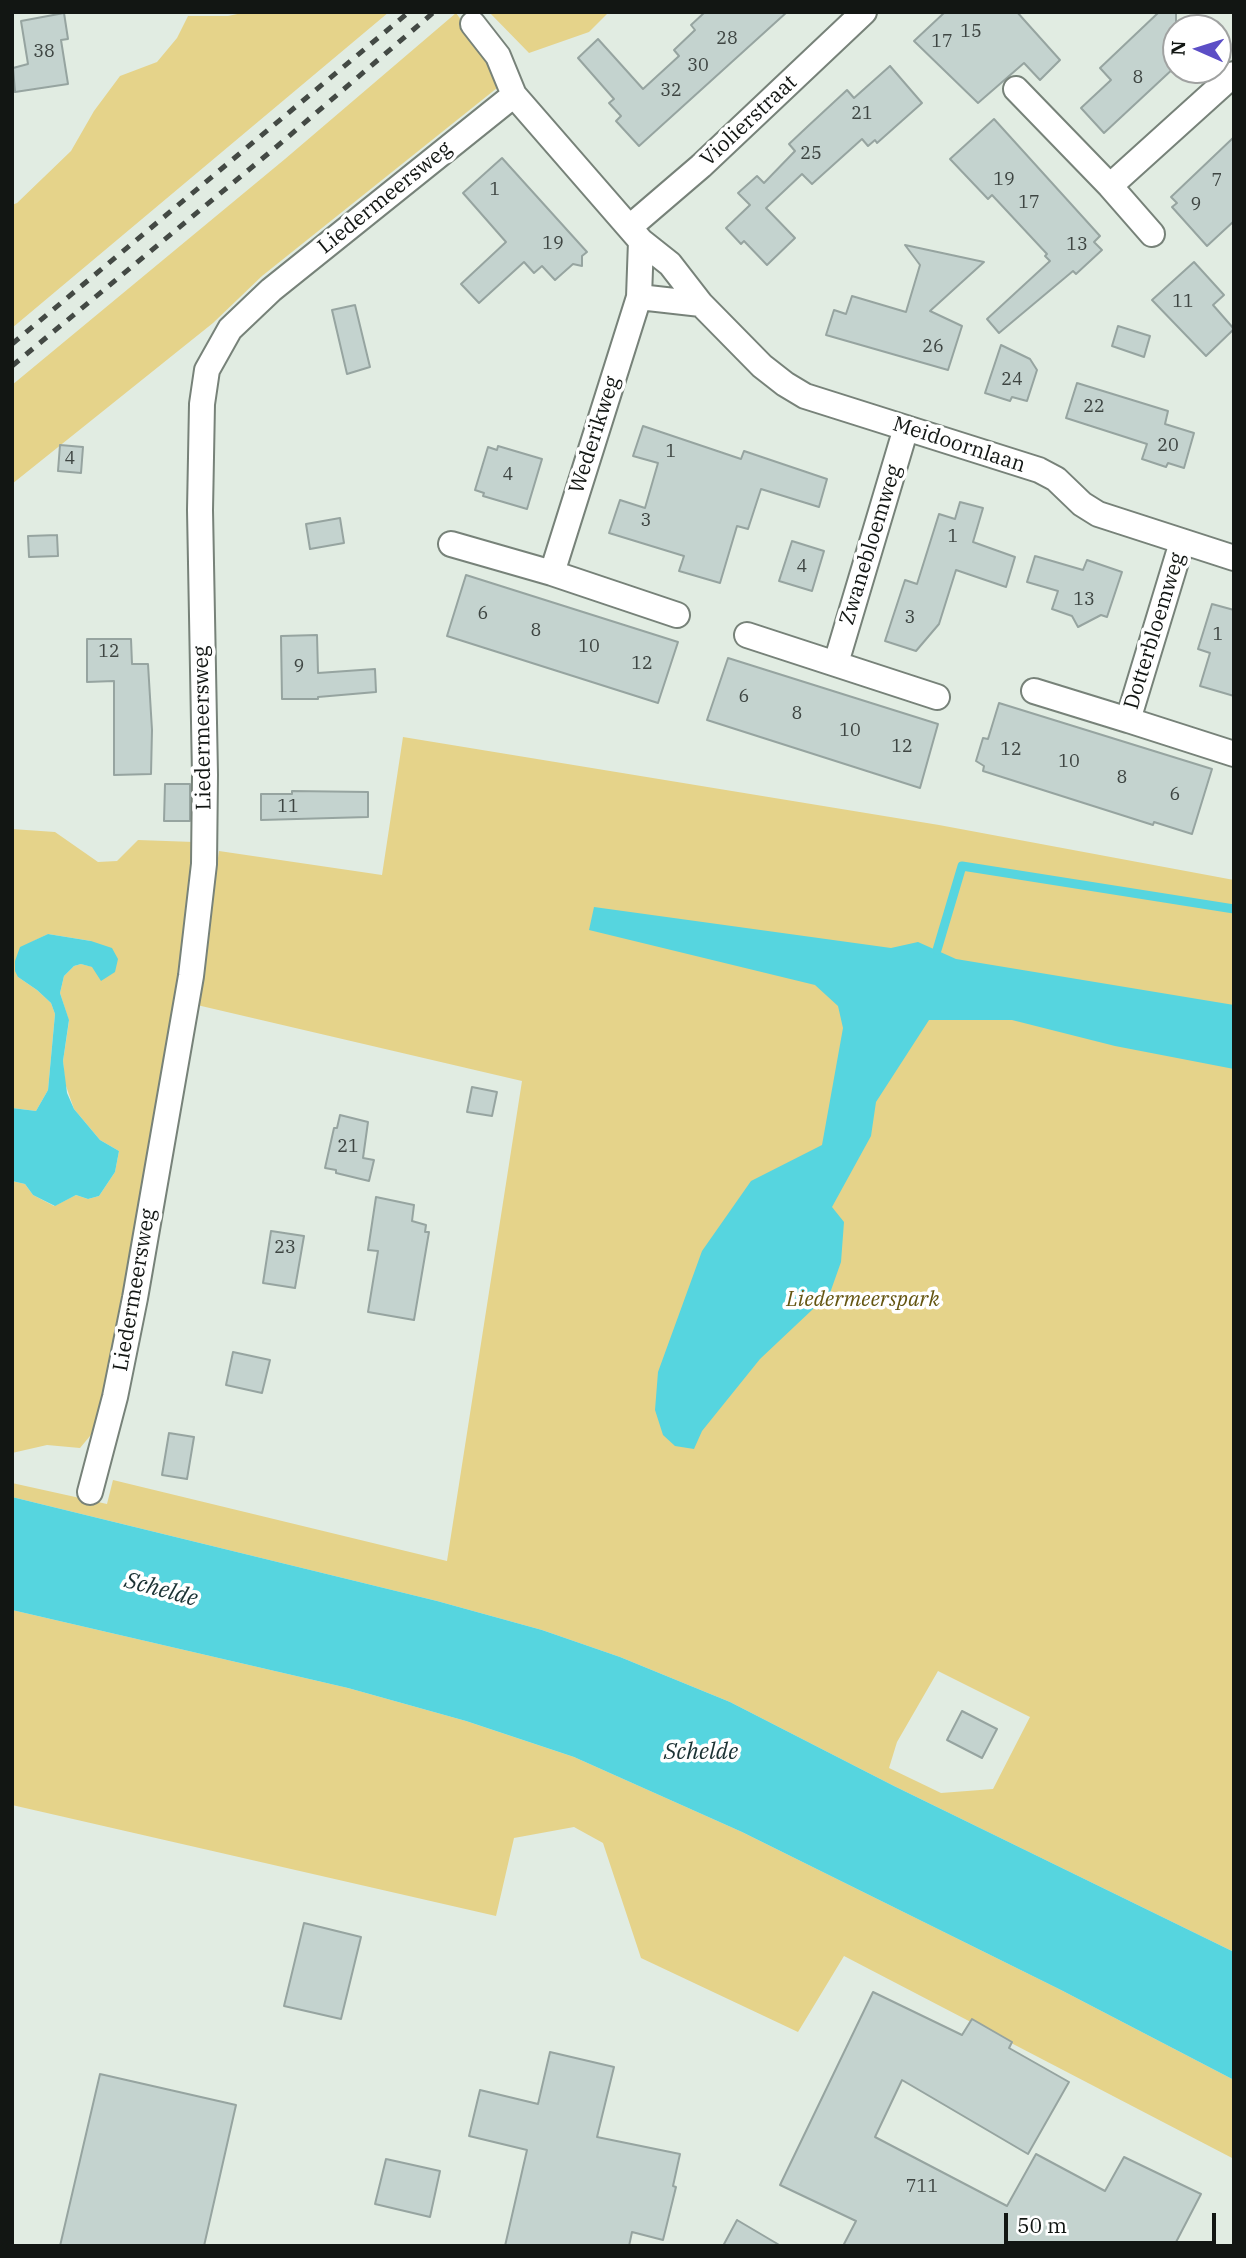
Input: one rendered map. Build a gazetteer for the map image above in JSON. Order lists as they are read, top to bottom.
{
  "streets": {
    "street": [
      "Violierstraat",
      "Liedermeersweg",
      "Wederikweg",
      "Meidoornlaan",
      "Zwanebloemweg",
      "Dotterbloemweg"
    ]
  },
  "crossings": [
    ["Violierstraat", "Meidoornlaan"],
    ["Liedermeersweg", "Meidoornlaan"],
    ["Meidoornlaan", "Zwanebloemweg"],
    ["Meidoornlaan", "Dotterbloemweg"]
  ],
  "water": ["Schelde"],
  "parks": ["Liedermeerspark"],
  "house_numbers": [
    "15",
    "28",
    "17",
    "38",
    "30",
    "8",
    "32",
    "21",
    "25",
    "19",
    "7",
    "1",
    "17",
    "9",
    "19",
    "13",
    "11",
    "26",
    "24",
    "22",
    "20",
    "1",
    "4",
    "4",
    "3",
    "1",
    "4",
    "13",
    "6",
    "3",
    "8",
    "1",
    "10",
    "12",
    "12",
    "9",
    "6",
    "8",
    "10",
    "12",
    "12",
    "10",
    "8",
    "6",
    "11",
    "21",
    "23",
    "711"
  ],
  "scale_bar": "50 m",
  "north": "left"
}
